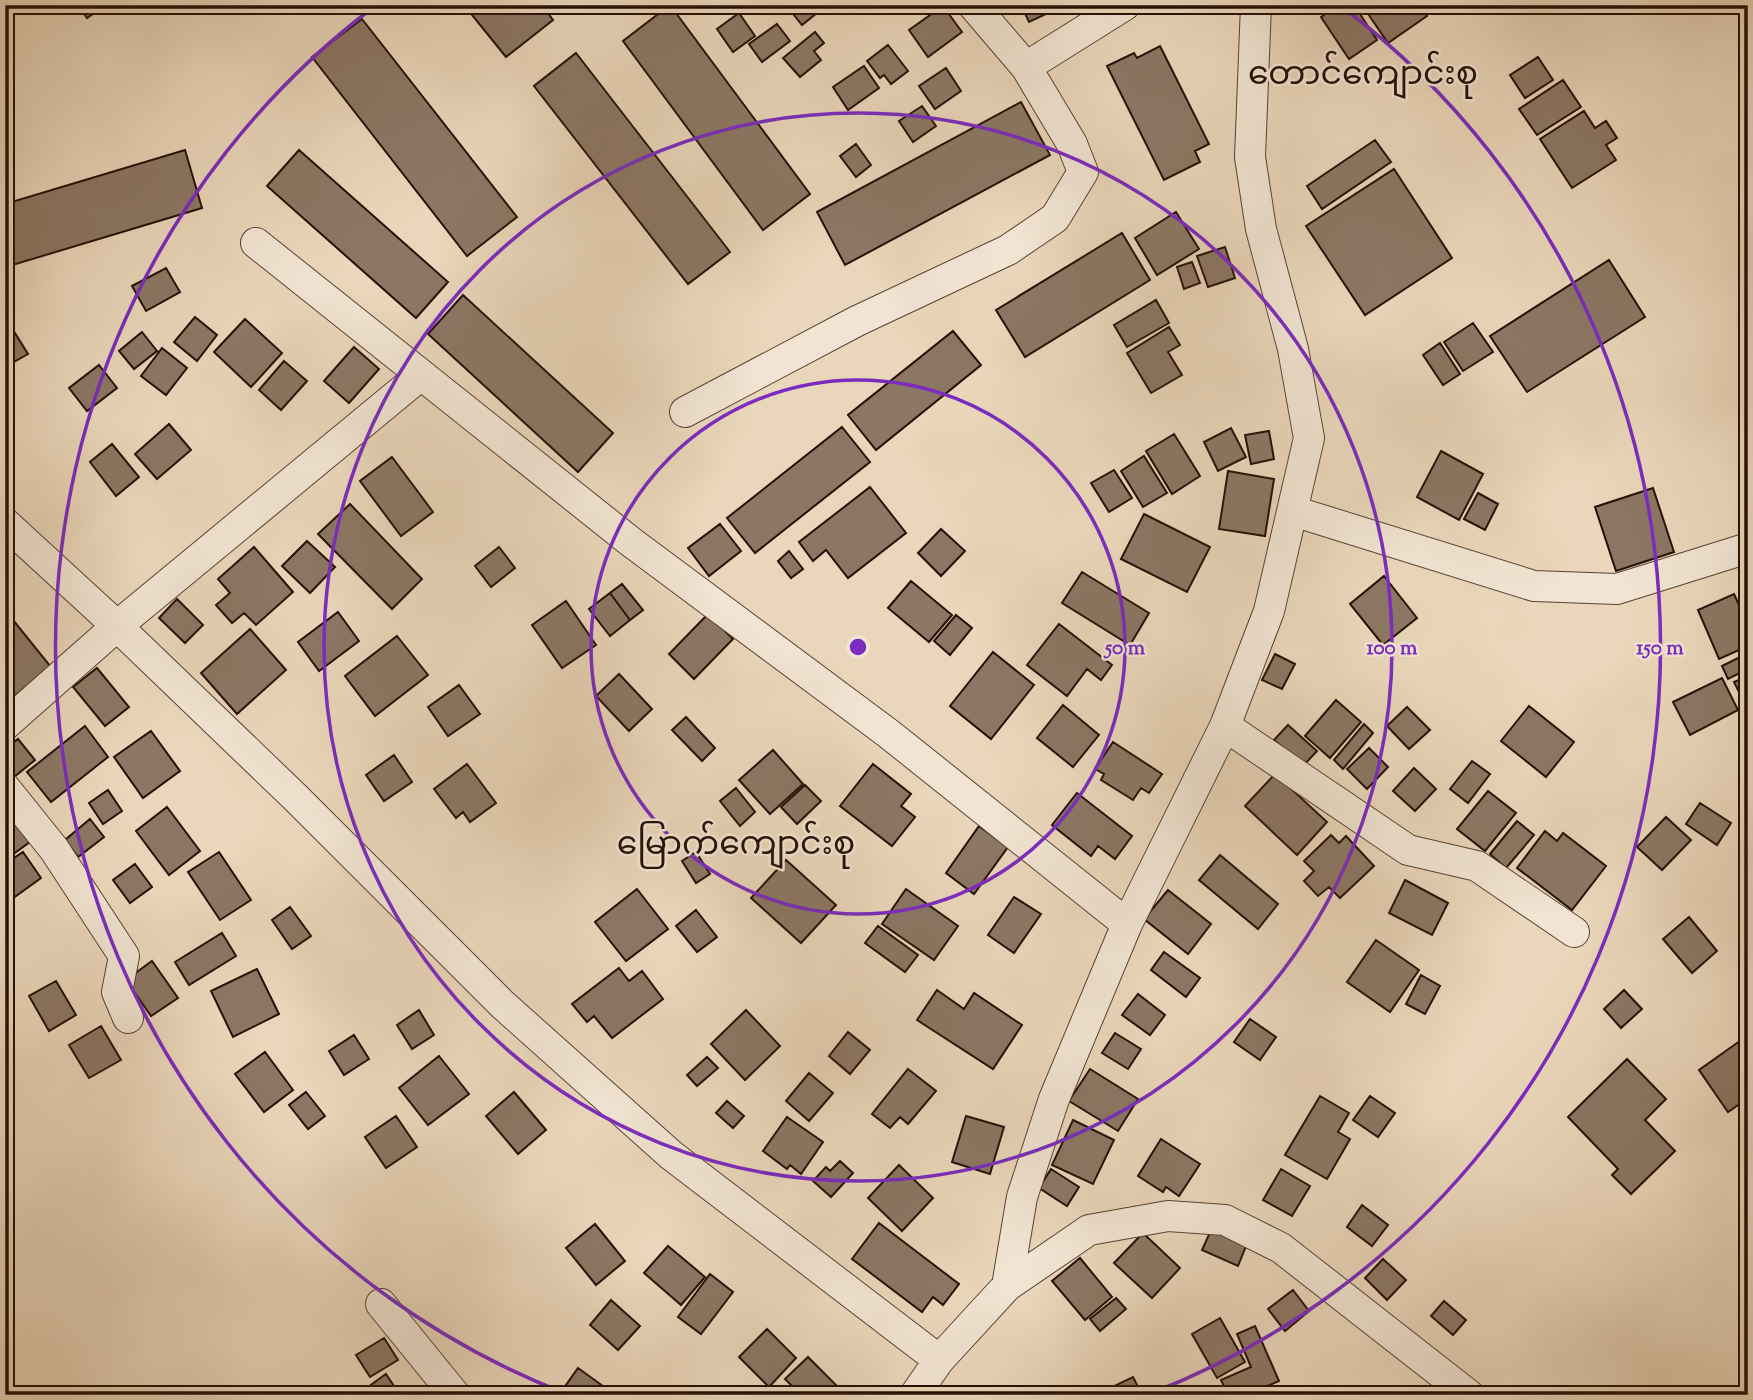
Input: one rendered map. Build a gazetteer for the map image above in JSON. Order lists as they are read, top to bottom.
{
  "districts": ["တောင်ကျောင်းစု", "မြောက်ကျောင်းစု"],
  "rings": ["50 m", "100 m", "150 m"]
}
